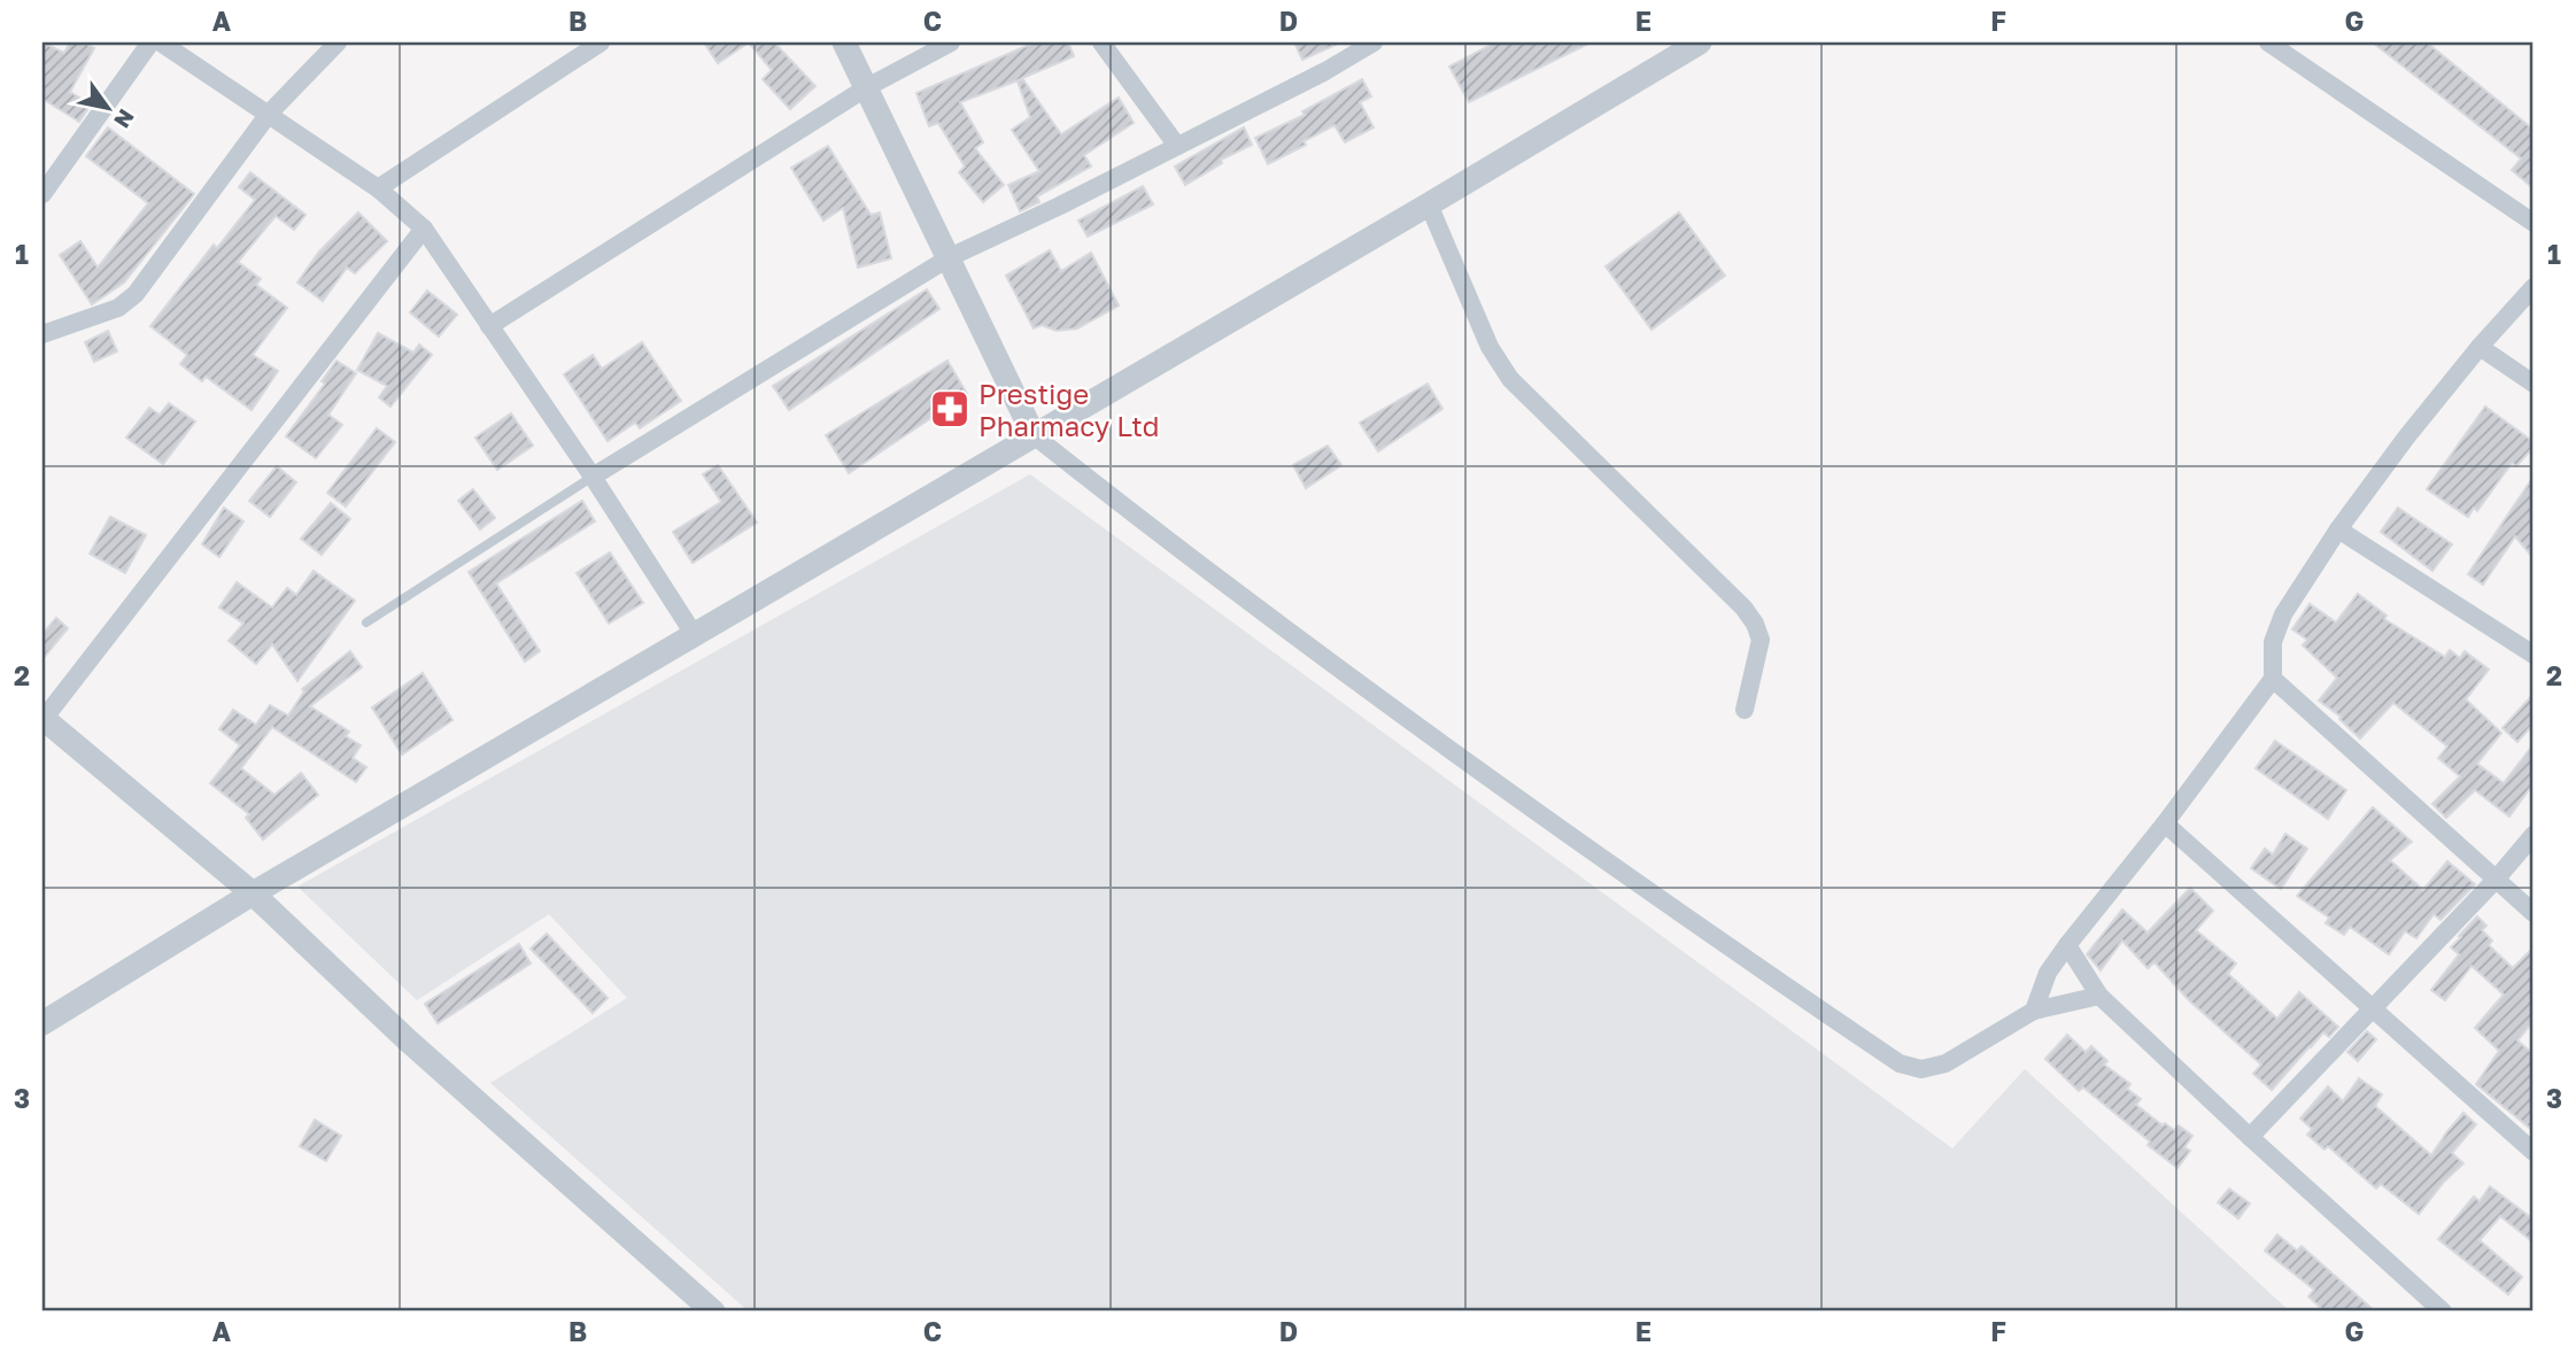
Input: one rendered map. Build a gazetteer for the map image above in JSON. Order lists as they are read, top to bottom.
{
  "places": {
    "pharmacy": ["Prestige Pharmacy Ltd"]
  },
  "north": "bottom right",
  "grid": {
    "columns": [
      "A",
      "B",
      "C",
      "D",
      "E",
      "F",
      "G"
    ],
    "rows": ["1", "2", "3"]
  }
}
